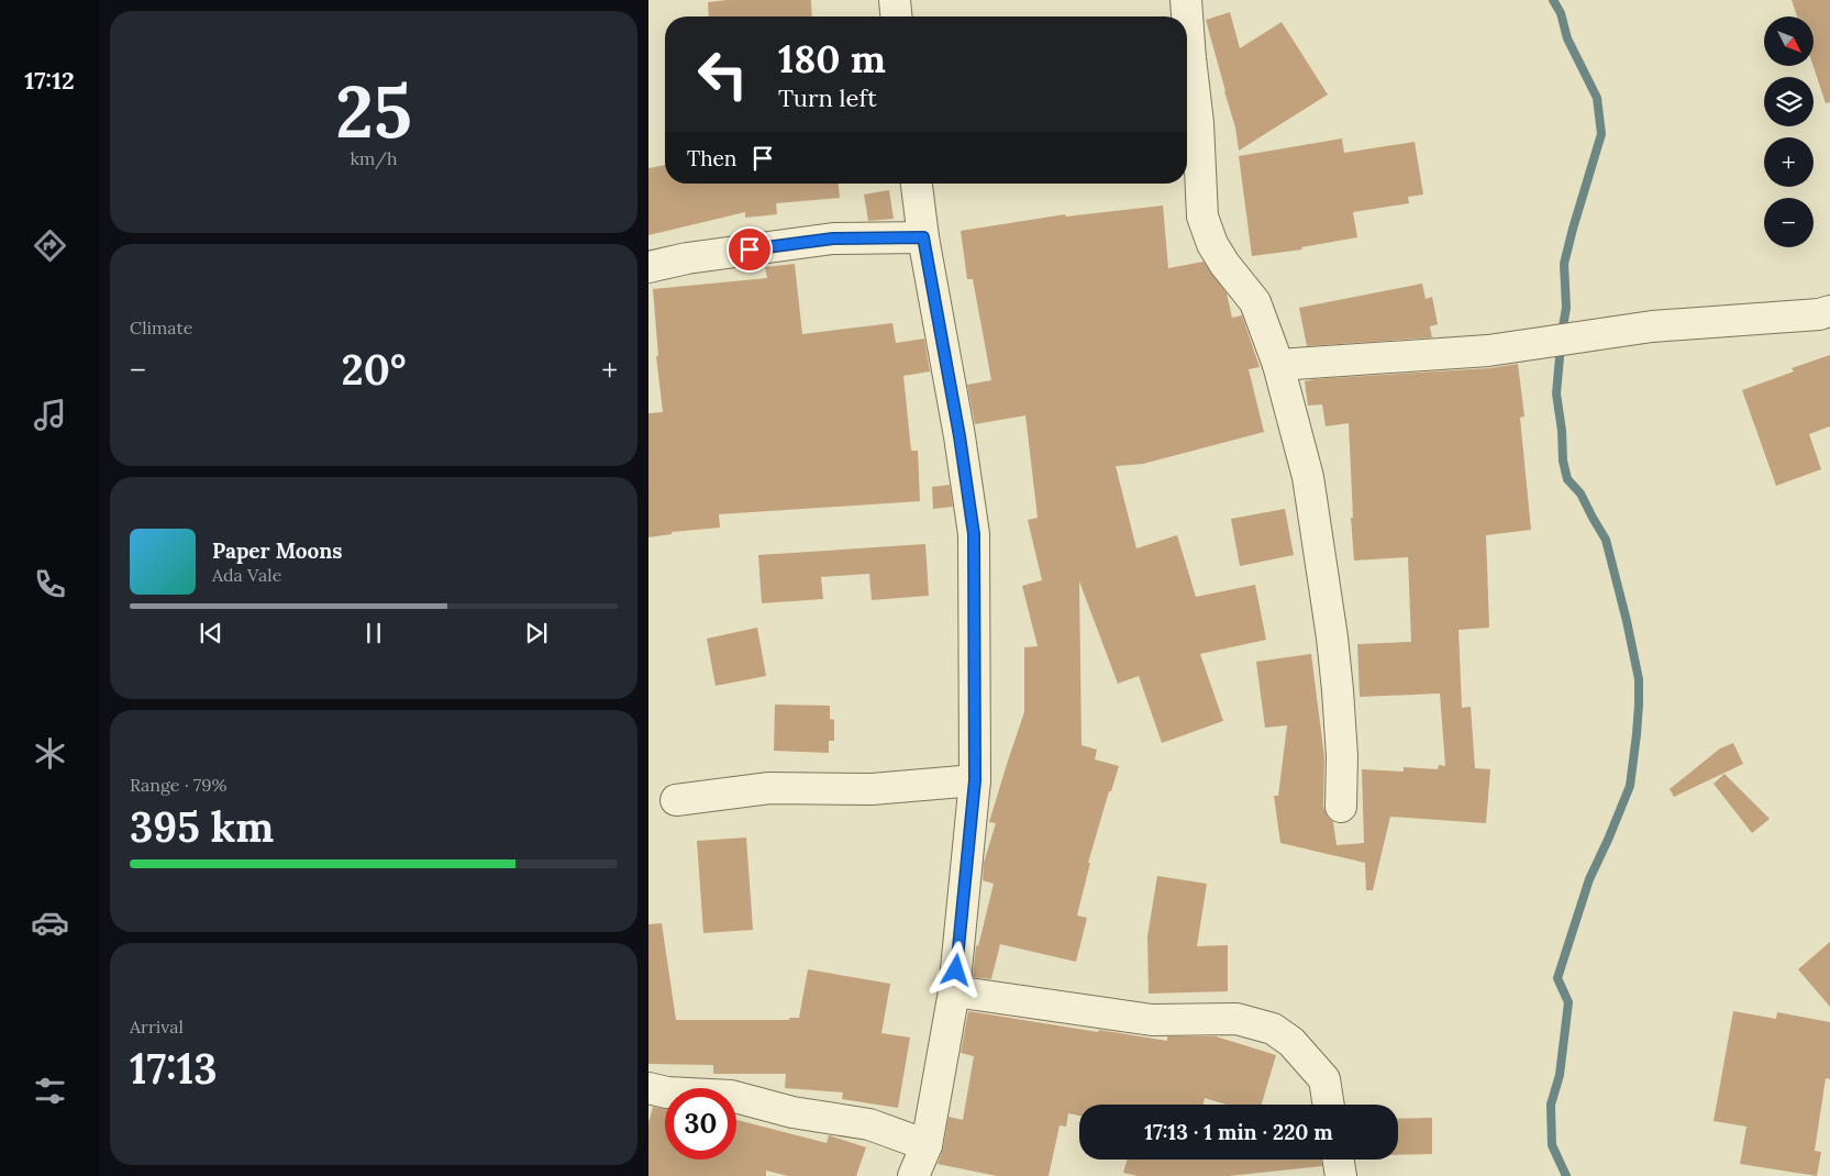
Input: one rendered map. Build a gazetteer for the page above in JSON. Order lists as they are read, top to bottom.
{
  "north": "bottom right",
  "page": {
    "tabs": "17:12",
    "tile": [
      ["25", "km/h"],
      "Climate",
      ["Range · 79%", "395 km"],
      ["Arrival", "17:13"]
    ],
    "map_buttons": ["+", "−"],
    "turn": ["180 m", "Turn left"],
    "then": "Then",
    "heat": ["−", "20°", "+"],
    "song": ["Paper Moons", "Ada Vale"],
    "limit": "30",
    "trip": "17:13 · 1 min · 220 m"
  }
}
